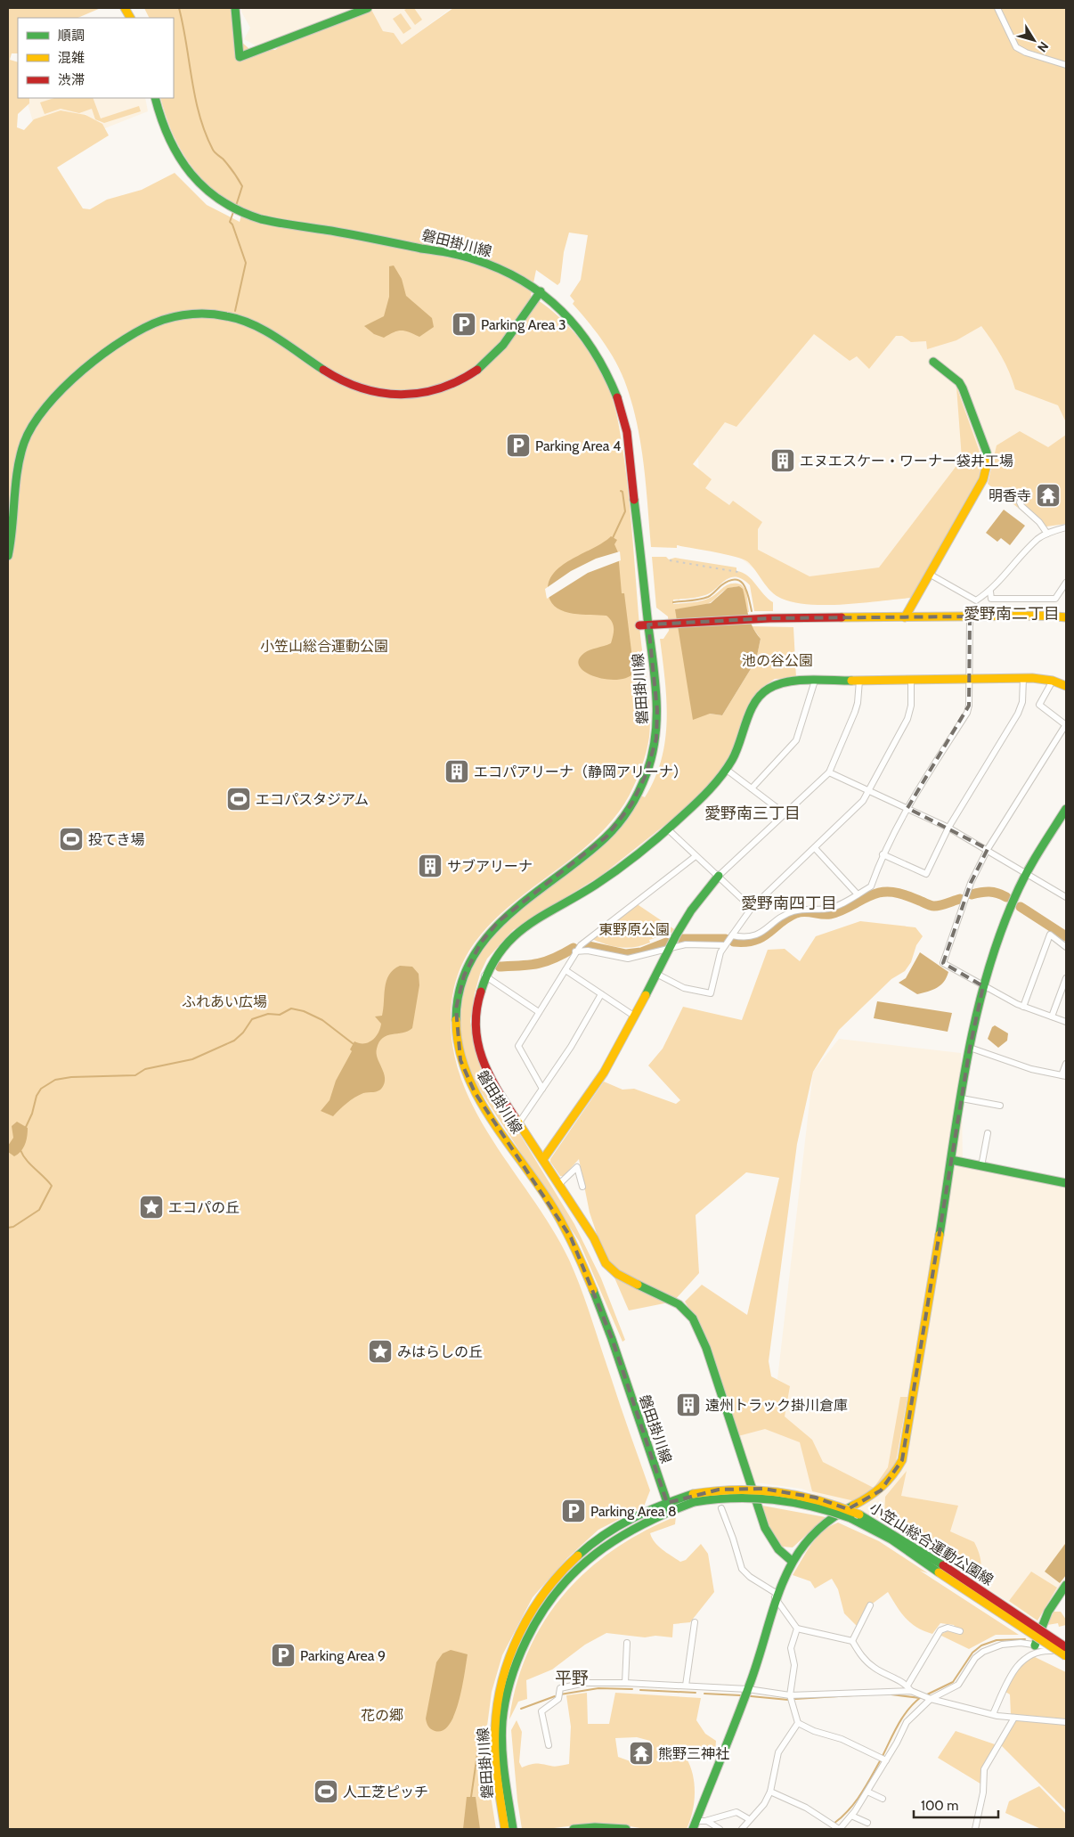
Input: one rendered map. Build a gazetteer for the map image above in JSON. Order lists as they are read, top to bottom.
{
  "streets": {
    "street": ["磐田掛川線", "小笠山総合運動公園線"]
  },
  "crossings": [
    ["磐田掛川線", "小笠山総合運動公園線"]
  ],
  "districts": [
    "愛野南二丁目",
    "愛野南三丁目",
    "愛野南四丁目",
    "平野"
  ],
  "parks": [
    "小笠山総合運動公園",
    "池の谷公園",
    "東野原公園",
    "ふれあい広場",
    "花の郷"
  ],
  "places": {
    "parking": [
      "Parking Area 3",
      "Parking Area 4",
      "Parking Area 8",
      "Parking Area 9"
    ],
    "building": [
      "エヌエスケー・ワーナー袋井工場",
      "エコパアリーナ（静岡アリーナ）",
      "サブアリーナ",
      "遠州トラック掛川倉庫"
    ],
    "temple": ["明香寺", "熊野三神社"],
    "sports": ["エコパスタジアム", "投てき場", "人工芝ピッチ"],
    "place": ["エコパの丘", "みはらしの丘"]
  },
  "legend": ["順調", "混雑", "渋滞"],
  "scale_bar": "100 m",
  "north": "bottom right"
}
